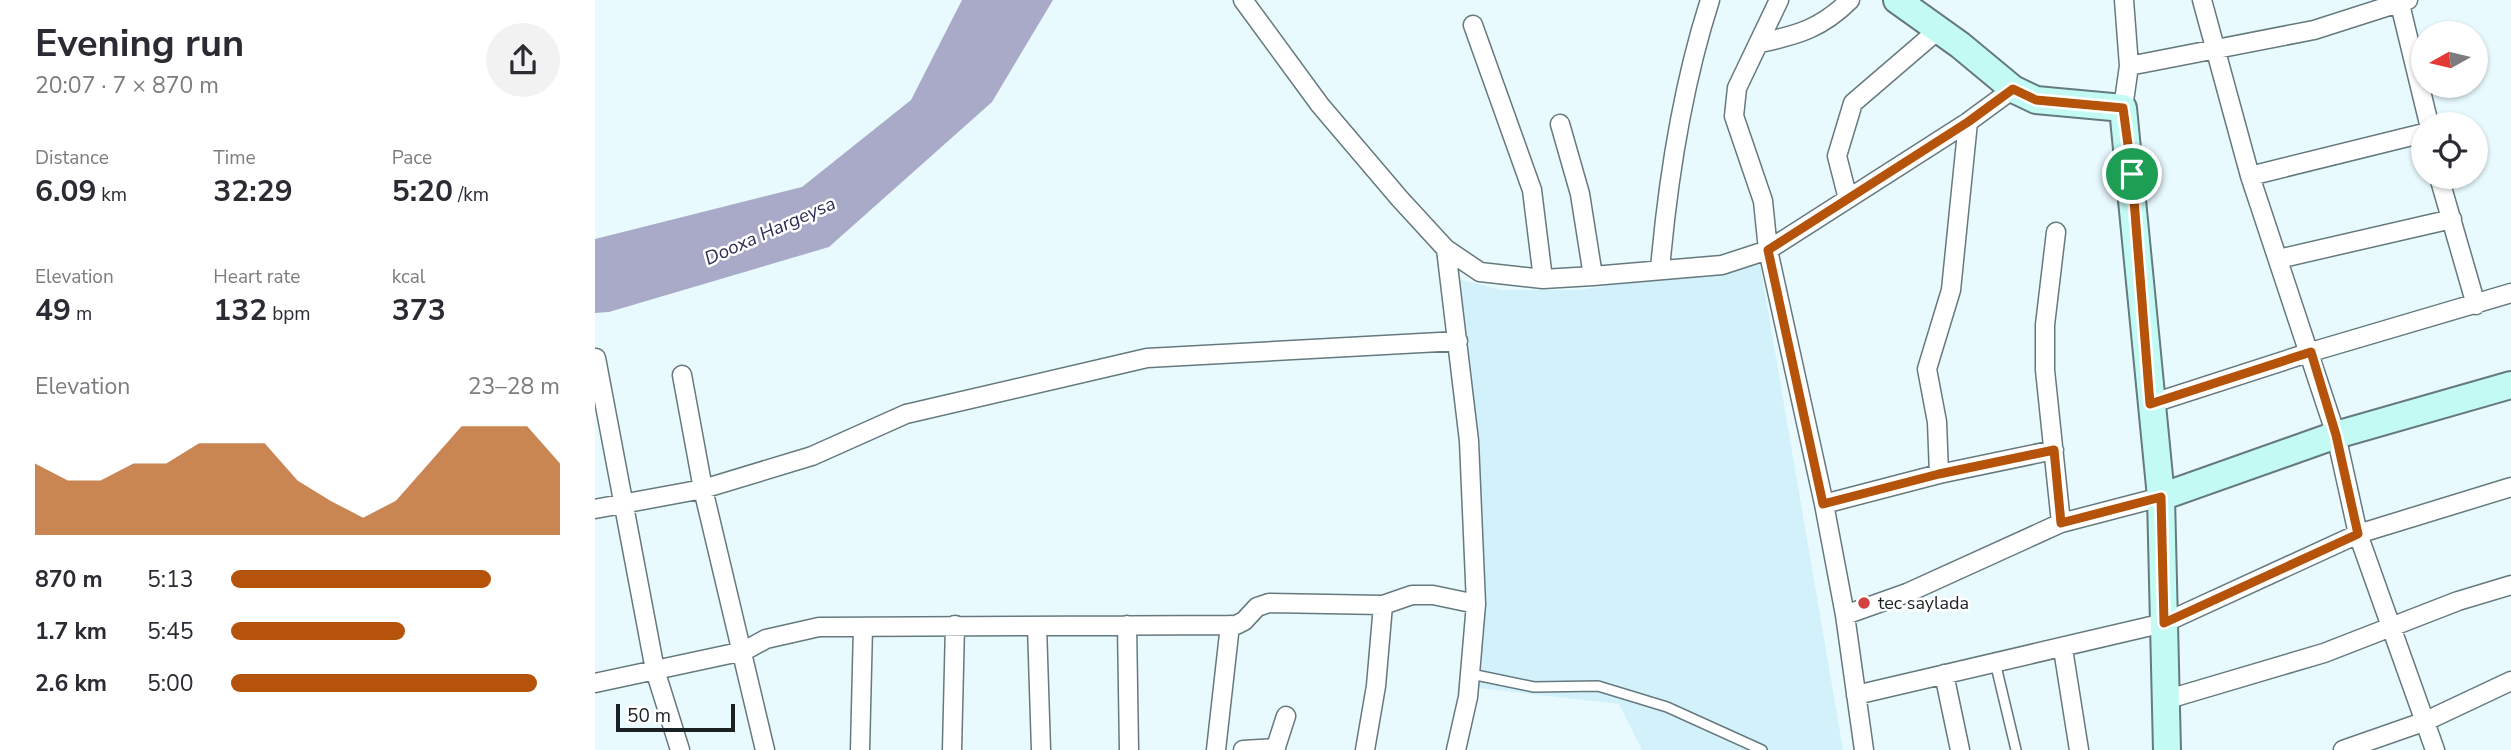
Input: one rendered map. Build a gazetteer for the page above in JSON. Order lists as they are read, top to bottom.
{
  "water": ["Dooxa Hargeysa"],
  "places": ["tec saylada"],
  "scale_bar": "50 m",
  "north": "left",
  "page": {
    "heading": ["Evening run", "20:07 · 7 × 870 m"],
    "stats": [
      ["Distance", "6.09 km"],
      ["Time", "32:29"],
      ["Pace", "5:20 /km"],
      ["Elevation", "49 m"],
      ["Heart rate", "132 bpm"],
      ["kcal", "373"]
    ],
    "chart": ["Elevation", "23–28 m"],
    "list": [
      {
        "name": "870 m",
        "note": "5:13"
      },
      {
        "name": "1.7 km",
        "note": "5:45"
      },
      {
        "name": "2.6 km",
        "note": "5:00"
      }
    ],
    "scale": "50 m"
  }
}
